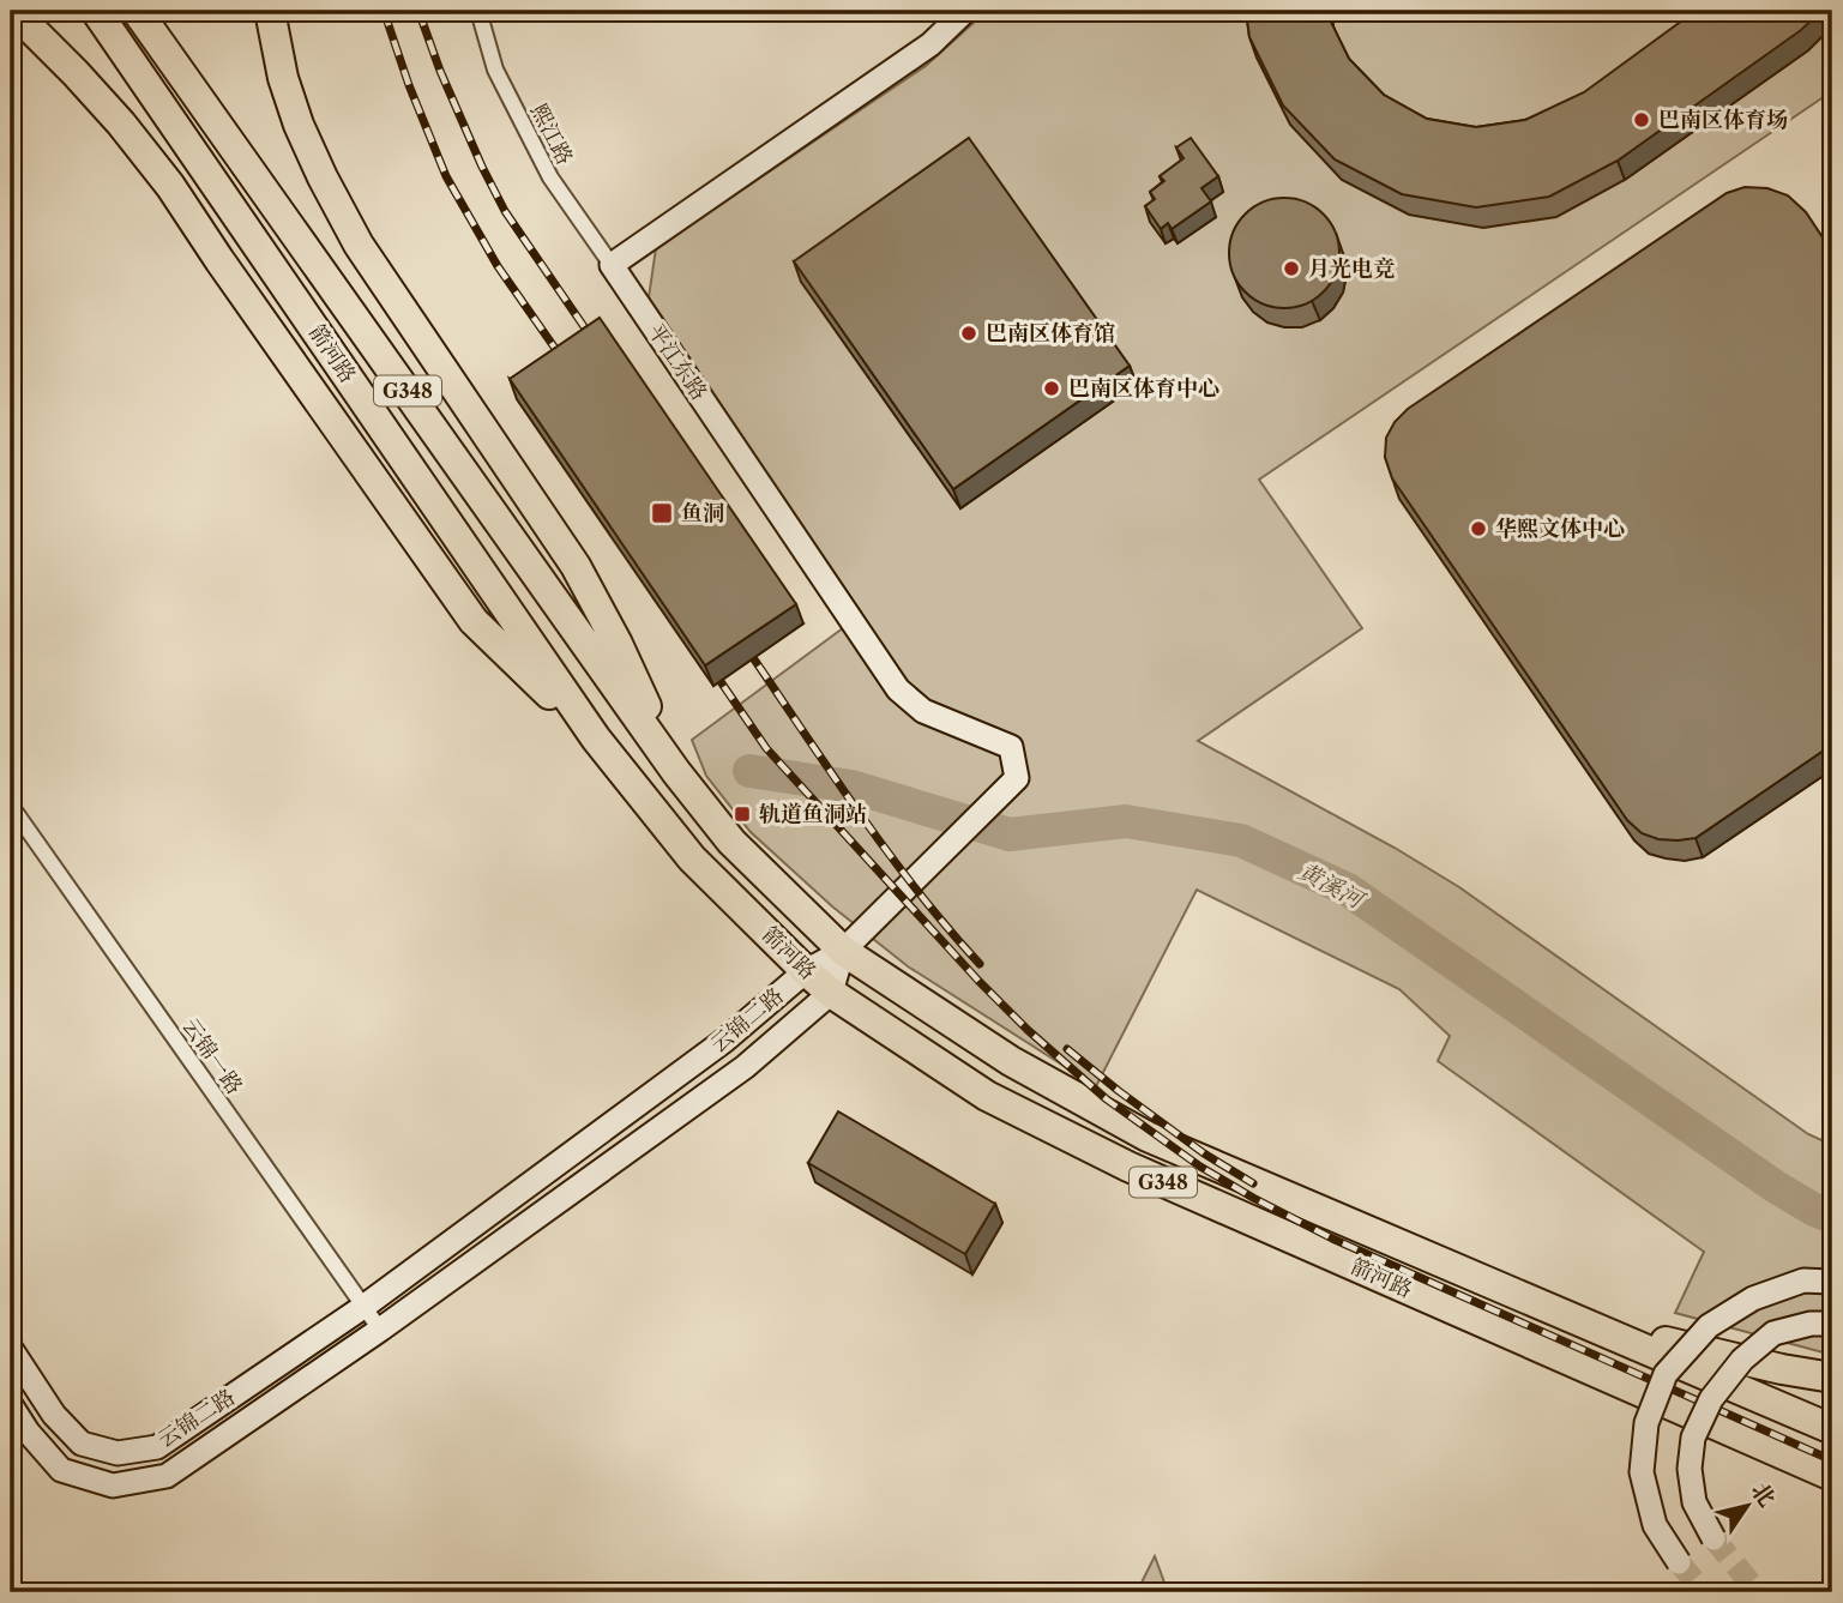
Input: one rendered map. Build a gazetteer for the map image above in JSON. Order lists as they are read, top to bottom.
{
  "streets": {
    "highway": ["箭河路", "G348"],
    "main road": ["平江东路", "云锦二路"],
    "street": ["熙江路", "云锦一路"]
  },
  "crossings": [
    ["熙江路", "平江东路"],
    ["箭河路", "平江东路"],
    ["箭河路", "云锦二路"],
    ["平江东路", "云锦二路"],
    ["云锦二路", "云锦一路"]
  ],
  "water": ["黄溪河"],
  "places": {
    "other": [
      "巴南区体育场",
      "月光电竞",
      "巴南区体育馆",
      "巴南区体育中心",
      "华熙文体中心"
    ],
    "transit": ["鱼洞", "轨道鱼洞站"]
  },
  "north": "top right"
}
